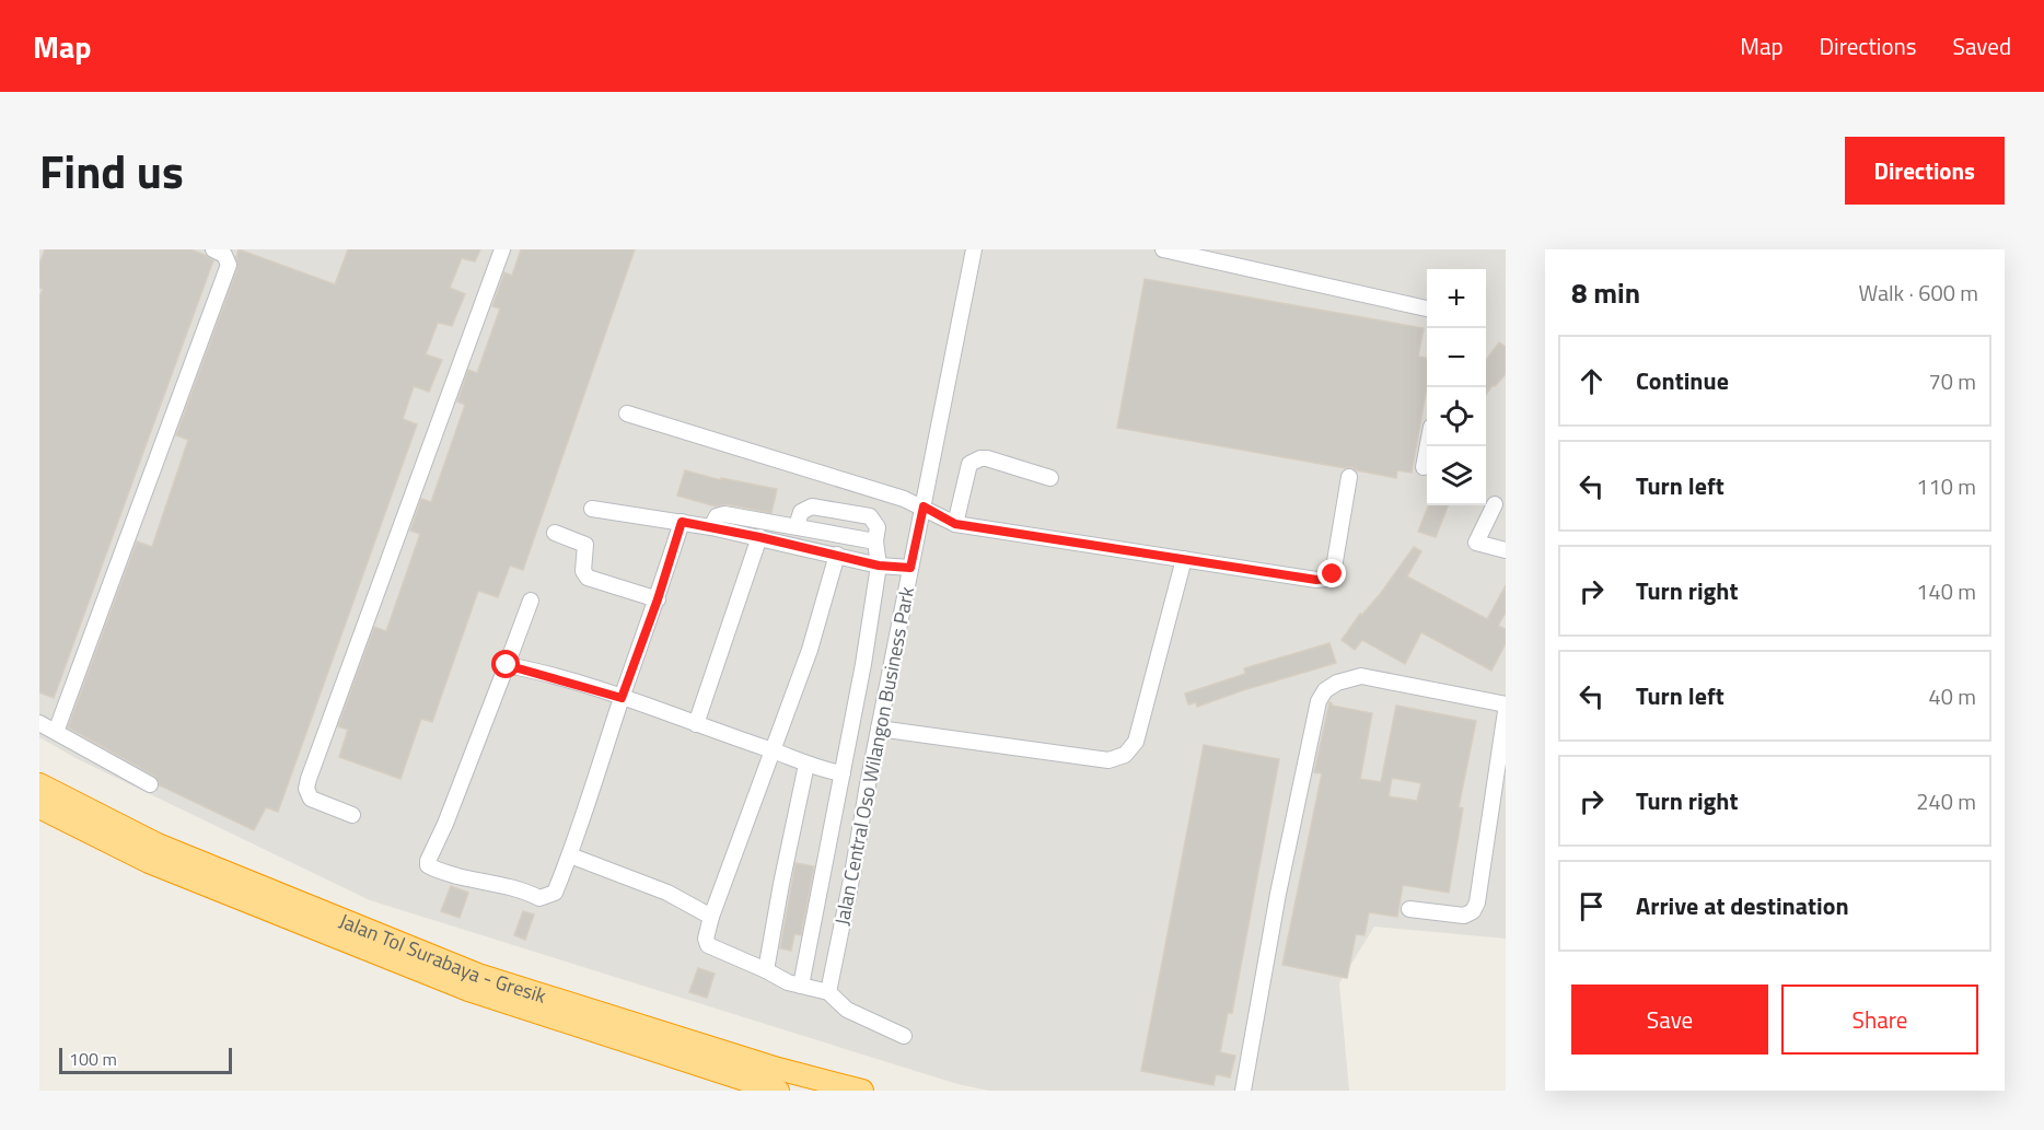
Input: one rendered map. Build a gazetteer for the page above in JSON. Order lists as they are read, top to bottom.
{
  "streets": {
    "highway": ["Jalan Tol Surabaya - Gresik"],
    "lane": ["Jalan Central Oso Wilangon Business Park"]
  },
  "scale_bar": "100 m",
  "page": {
    "header": "Map",
    "nav": ["Map", "Directions", "Saved"],
    "title": "Find us",
    "buttons": [
      "Directions",
      ["Save", "Share"]
    ],
    "heading": ["8 min", "Walk · 600 m"],
    "map_buttons": ["+", "−"],
    "list": [
      ["Continue", "70 m"],
      ["Turn left", "110 m"],
      ["Turn right", "140 m"],
      ["Turn left", "40 m"],
      ["Turn right", "240 m"],
      "Arrive at destination"
    ],
    "scale": "100 m"
  }
}
